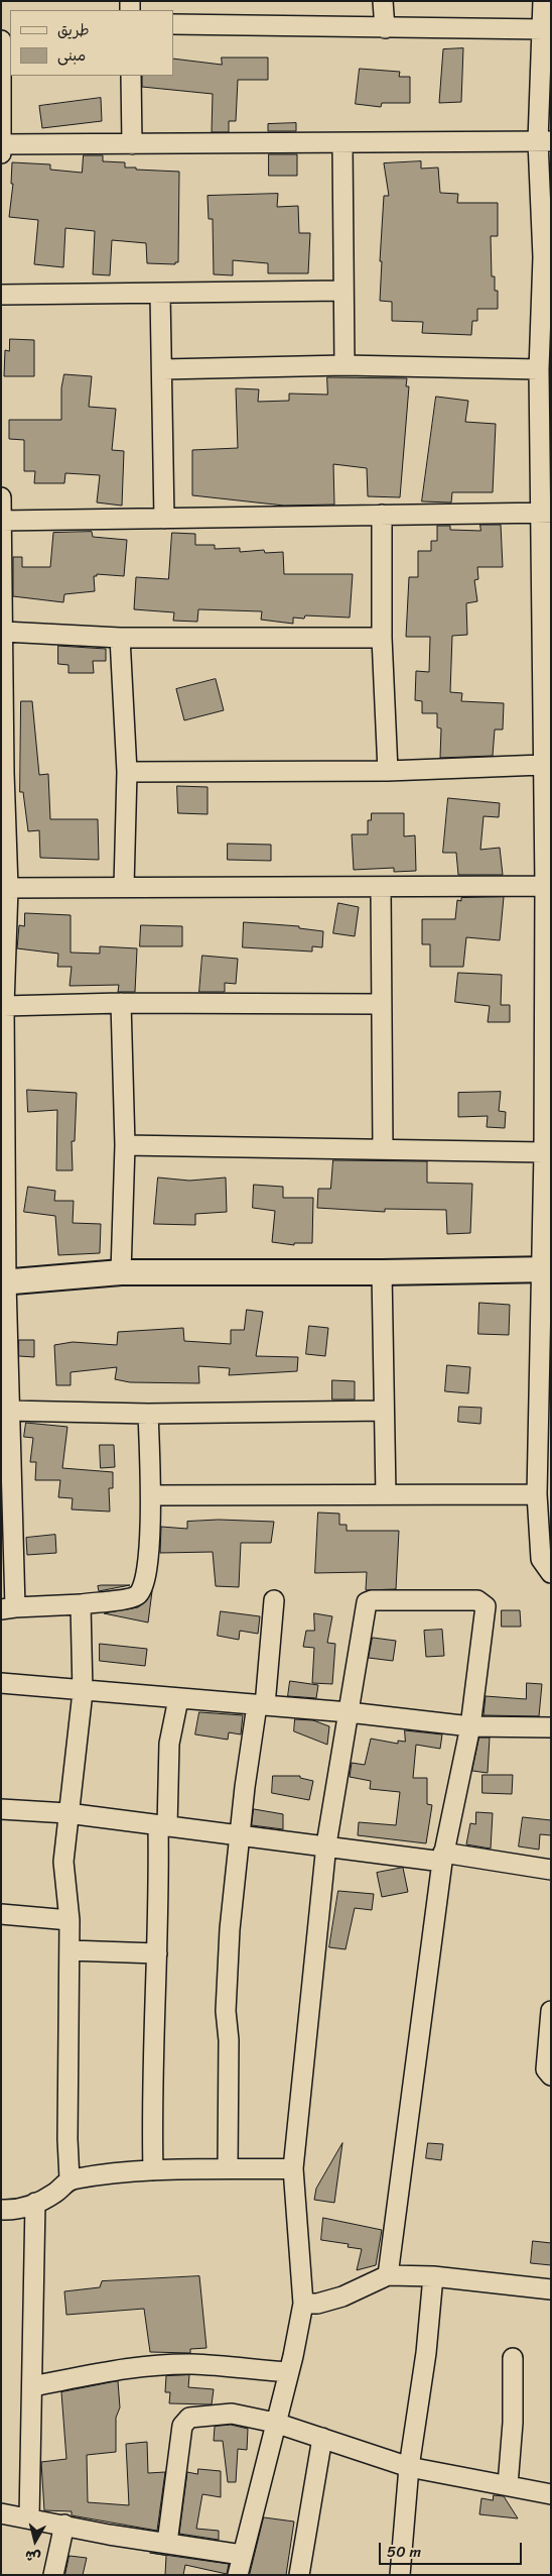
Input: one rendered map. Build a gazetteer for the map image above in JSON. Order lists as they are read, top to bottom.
{
  "legend": ["طريق", "مبنى"],
  "scale_bar": "50 m",
  "north": "bottom"
}
